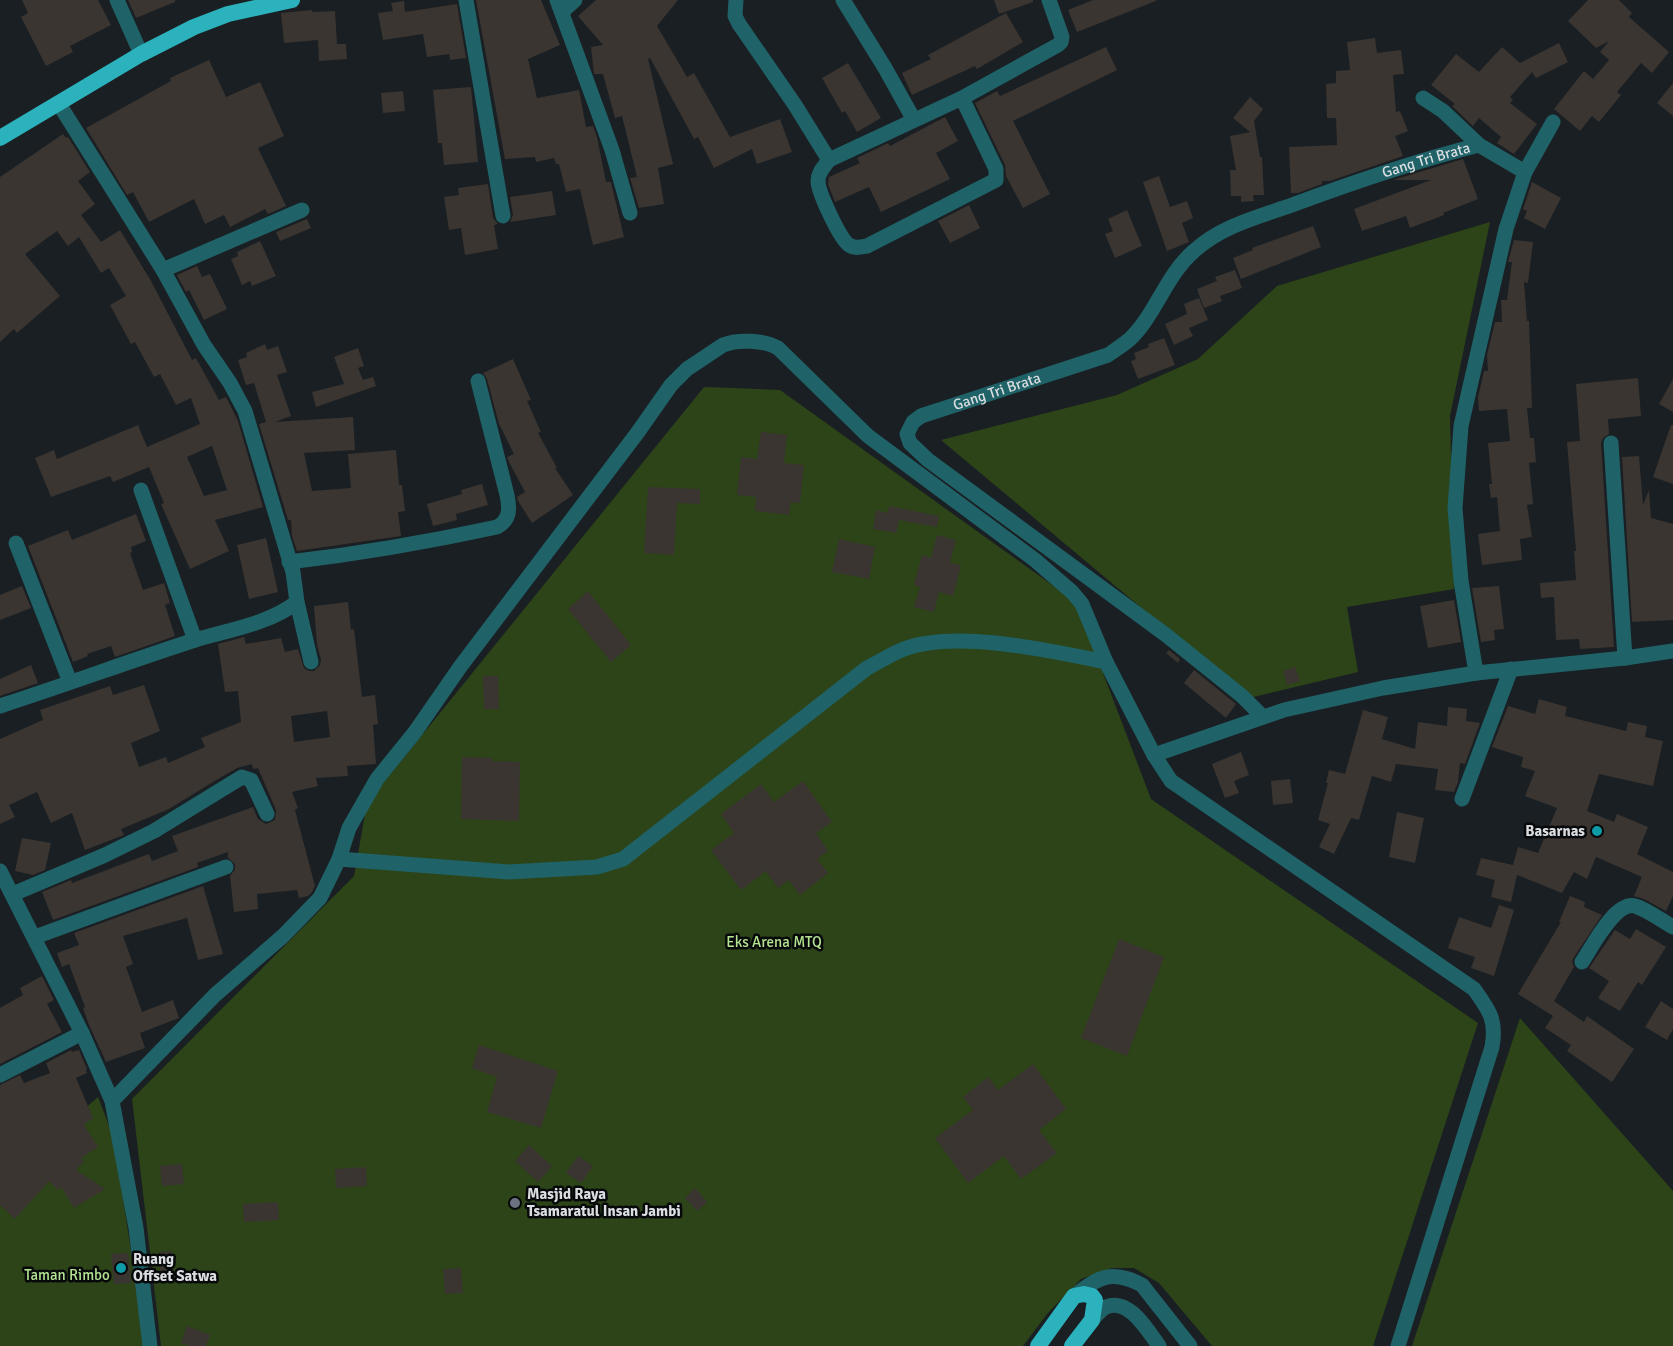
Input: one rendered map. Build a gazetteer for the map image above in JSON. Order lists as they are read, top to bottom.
{
  "streets": {
    "street": ["Gang Tri Brata"]
  },
  "parks": ["Eks Arena MTQ", "Taman Rimbo"],
  "places": ["Basarnas", "Masjid Raya Tsamaratul Insan Jambi", "Ruang Offset Satwa"]
}
